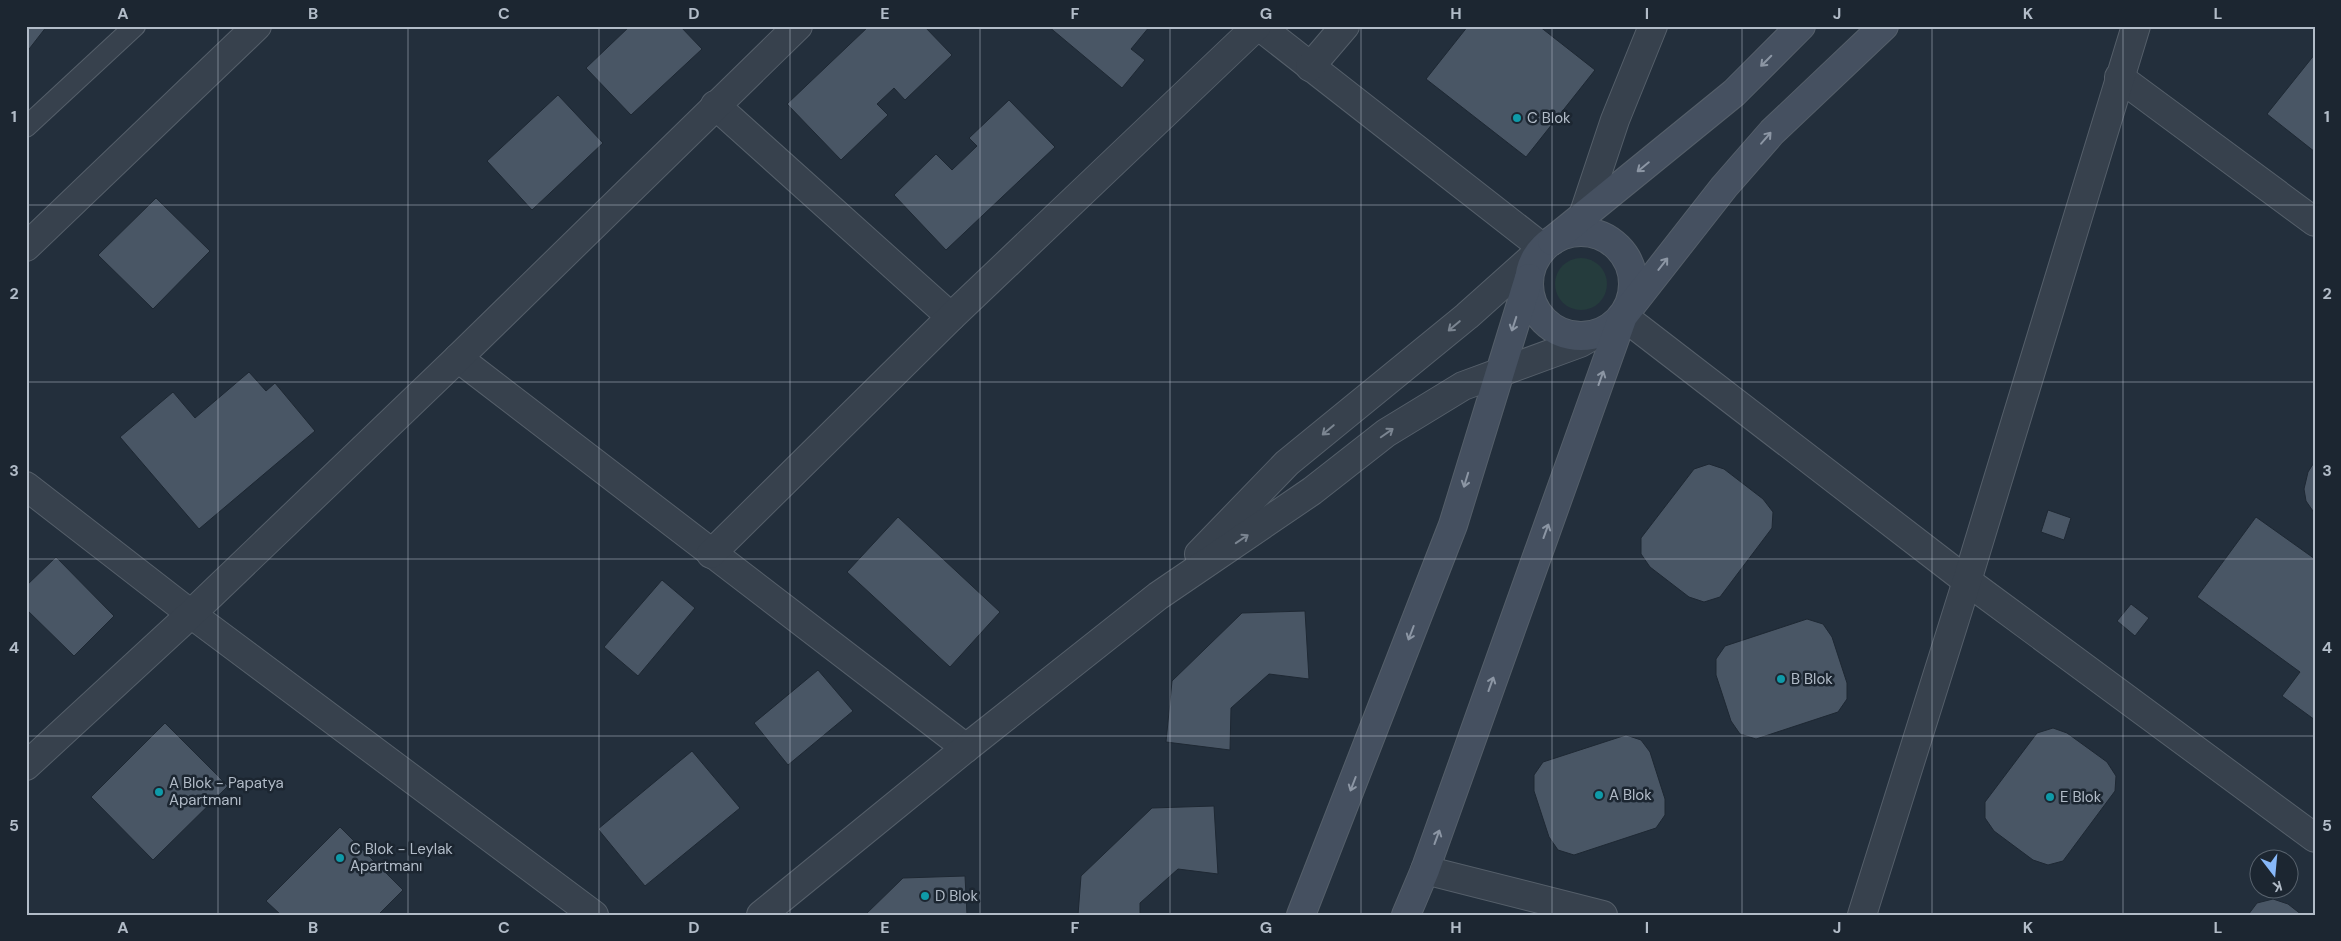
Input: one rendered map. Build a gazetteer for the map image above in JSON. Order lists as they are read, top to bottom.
{
  "places": [
    "C Blok",
    "B Blok",
    "A Blok - Papatya Apartmanı",
    "A Blok",
    "E Blok",
    "C Blok - Leylak Apartmanı",
    "D Blok"
  ],
  "north": "bottom",
  "grid": {
    "columns": [
      "A",
      "B",
      "C",
      "D",
      "E",
      "F",
      "G",
      "H",
      "I",
      "J",
      "K",
      "L"
    ],
    "rows": [
      "1",
      "2",
      "3",
      "4",
      "5"
    ]
  }
}
